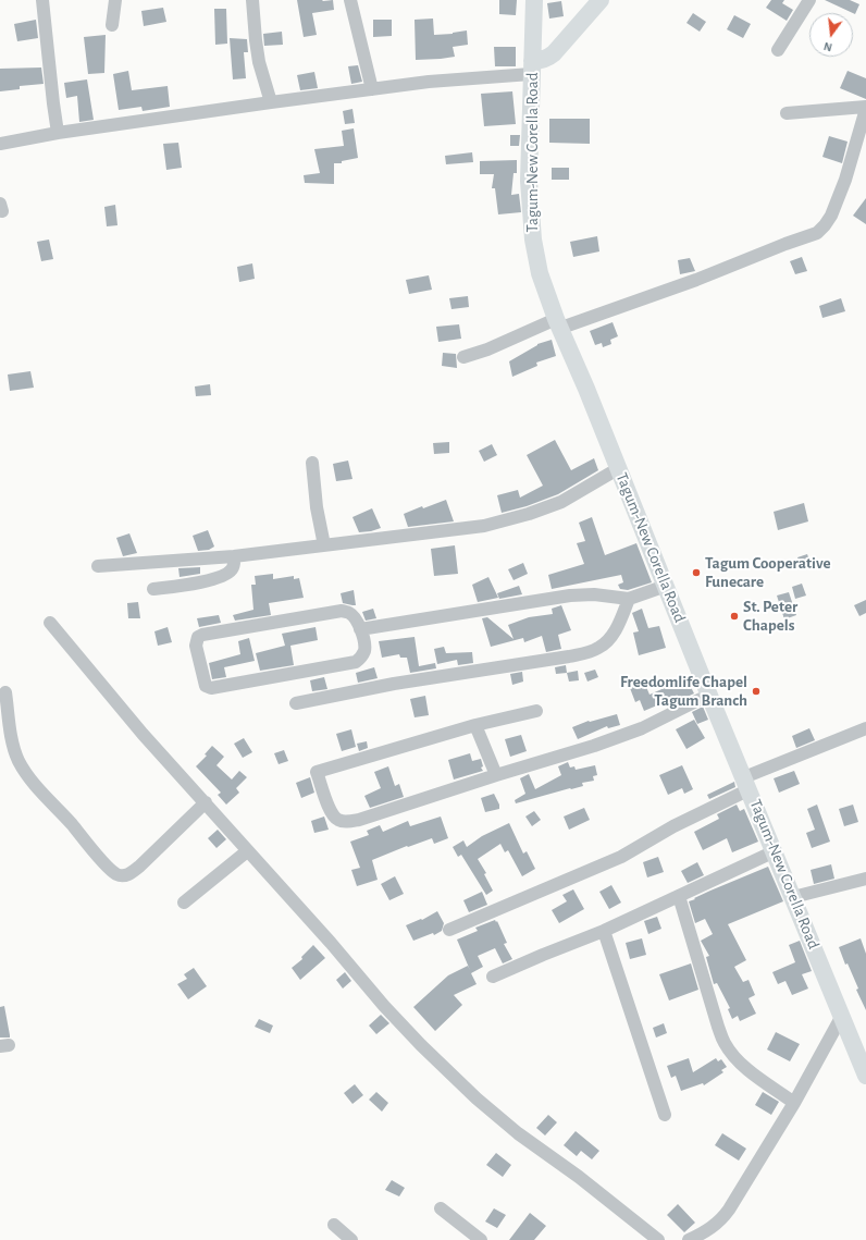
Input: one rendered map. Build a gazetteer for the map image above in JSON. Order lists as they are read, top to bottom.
{
  "streets": {
    "main road": ["Tagum-New Corella Road"]
  },
  "places": ["Tagum Cooperative Funecare", "St. Peter Chapels", "Freedomlife Chapel Tagum Branch"],
  "north": "bottom"
}
